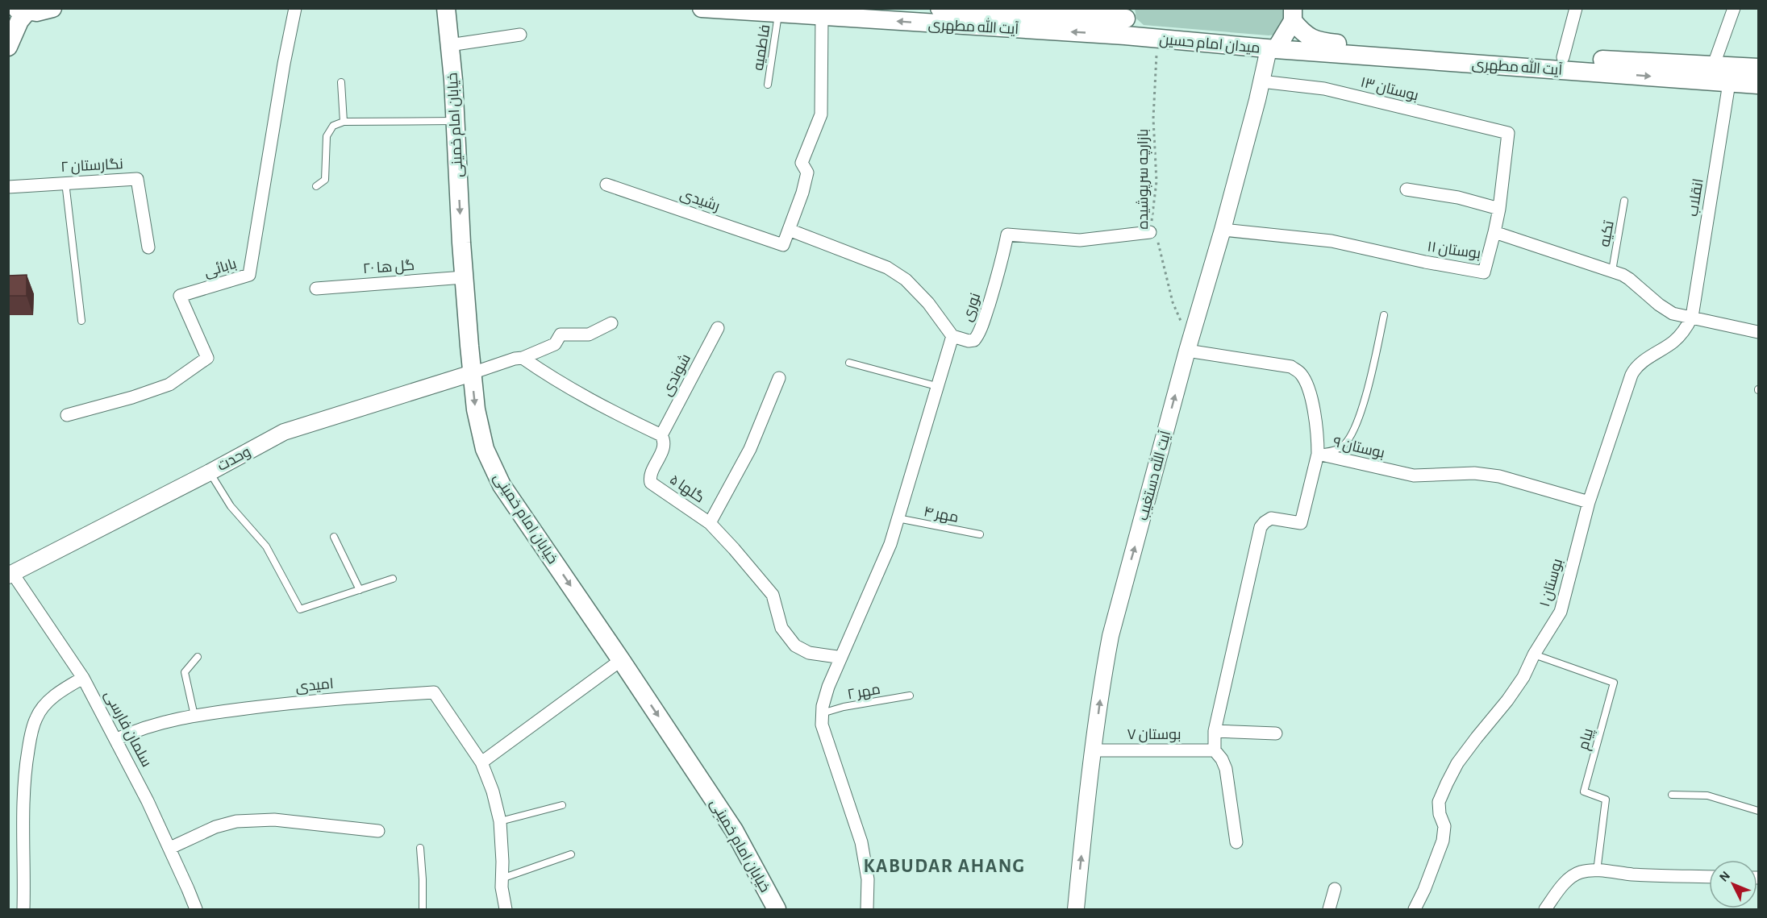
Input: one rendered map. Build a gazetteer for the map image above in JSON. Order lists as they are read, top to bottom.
{
  "streets": {
    "main road": ["آیت الله مطهری", "میدان امام حسین", "خیابان امام خمینی"],
    "street": [
      "بوستان ۱۳",
      "نگارستان ۲",
      "انقلاب",
      "رشیدی",
      "بوستان ۱۱",
      "گل ها ۲۰",
      "بابائی",
      "نوری",
      "شوندی",
      "بوستان ۹",
      "وحدت",
      "آیت الله دستغیب",
      "گلها ۵",
      "بوستان ۱",
      "امیدی",
      "سلمان فارسی",
      "بوستان ۷"
    ],
    "lane": [
      "فاطمیه",
      "تکیه",
      "مهر ۴",
      "مهر ۲",
      "پیام"
    ],
    "path": ["بازارچه سرپوشیده"]
  },
  "crossings": [
    ["آیت الله مطهری", "میدان امام حسین"],
    ["آیت الله مطهری", "فاطمیه"],
    ["آیت الله مطهری", "انقلاب"],
    ["آیت الله مطهری", "آیت الله دستغیب"],
    ["میدان امام حسین", "بازارچه سرپوشیده"],
    ["میدان امام حسین", "آیت الله دستغیب"],
    ["بوستان ۱۳", "آیت الله دستغیب"],
    ["خیابان امام خمینی", "گل ها ۲۰"],
    ["خیابان امام خمینی", "وحدت"],
    ["بازارچه سرپوشیده", "نوری"],
    ["بازارچه سرپوشیده", "بوستان ۹"],
    ["بازارچه سرپوشیده", "آیت الله دستغیب"],
    ["انقلاب", "بوستان ۱۱"],
    ["انقلاب", "بوستان ۱"],
    ["رشیدی", "نوری"],
    ["تکیه", "بوستان ۱۱"],
    ["بوستان ۱۱", "آیت الله دستغیب"],
    ["بوستان ۱۱", "بوستان ۱"],
    ["شوندی", "گلها ۵"],
    ["بوستان ۹", "آیت الله دستغیب"],
    ["بوستان ۹", "بوستان ۱"],
    ["وحدت", "سلمان فارسی"],
    ["آیت الله دستغیب", "بوستان ۷"],
    ["بوستان ۱", "پیام"],
    ["امیدی", "سلمان فارسی"]
  ],
  "one_way": ["خیابان امام خمینی"],
  "districts": ["KABUDAR AHANG"],
  "north": "top left"
}
